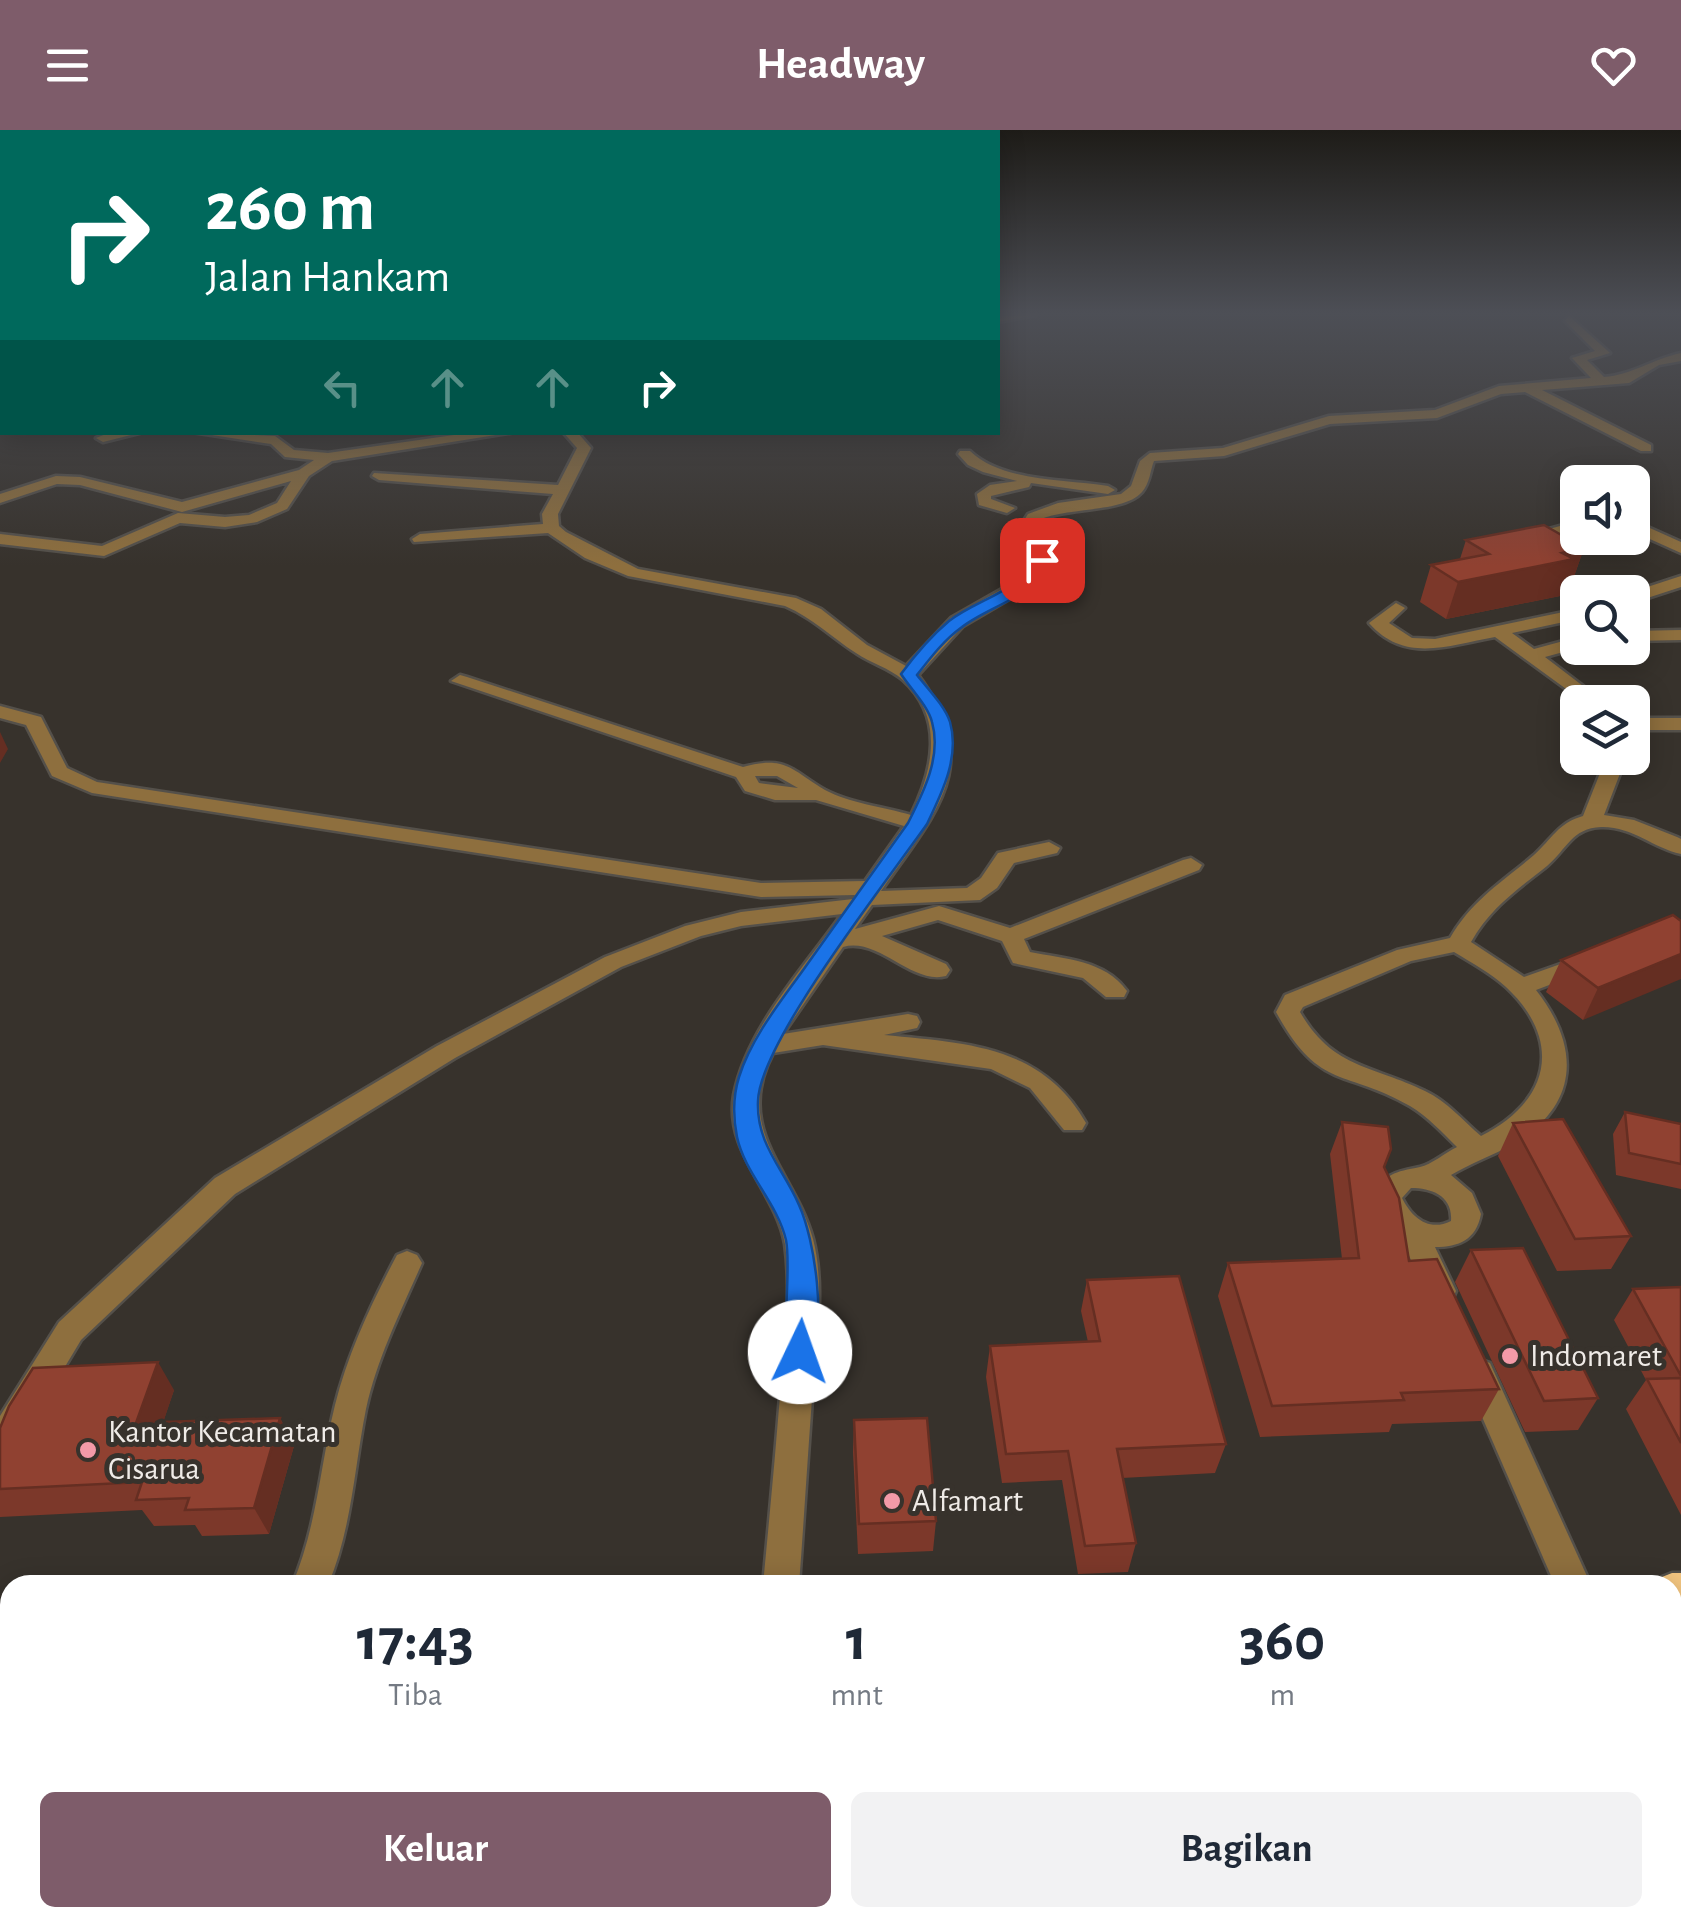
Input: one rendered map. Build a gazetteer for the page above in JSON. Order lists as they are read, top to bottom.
{
  "places": ["Indomaret", "Kantor Kecamatan Cisarua", "Alfamart"],
  "page": {
    "header": "Headway",
    "turn": ["260 m", "Jalan Hankam"],
    "eta": [
      "17:43",
      "Tiba",
      "1",
      "mnt",
      "360",
      "m"
    ],
    "buttons": ["Keluar", "Bagikan"]
  }
}
